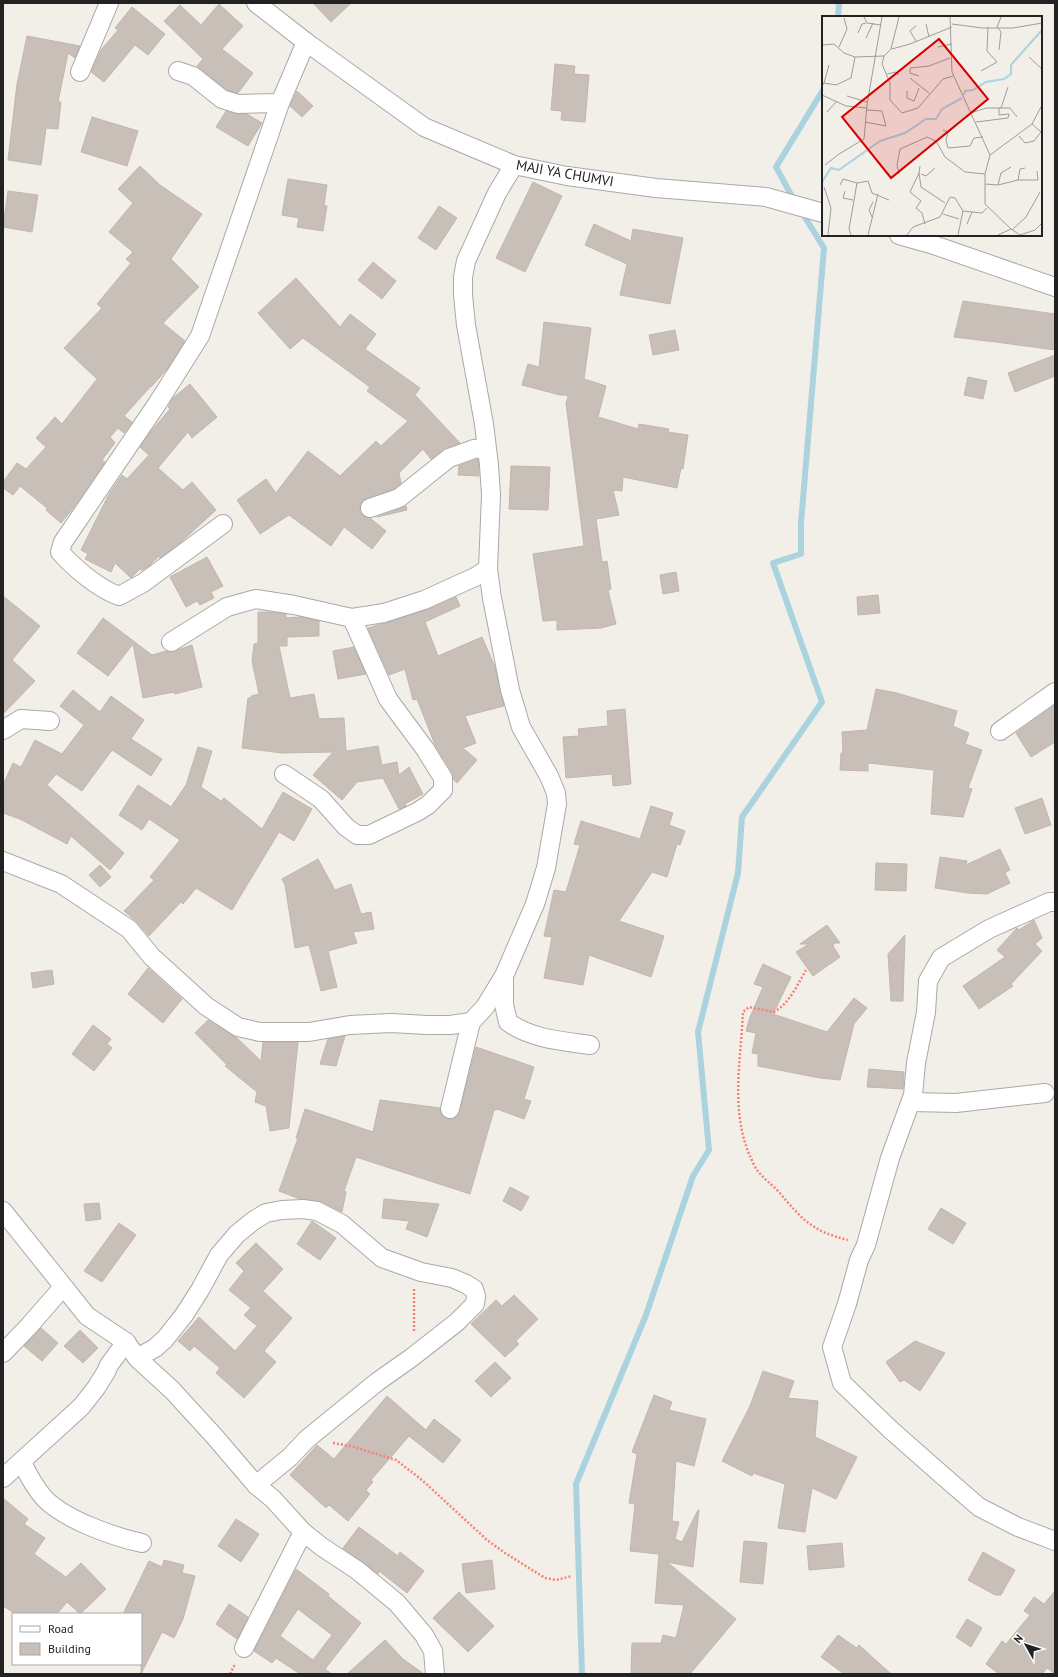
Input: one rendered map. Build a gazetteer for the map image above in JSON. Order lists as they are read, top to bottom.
{
  "streets": {
    "street": ["MAJI YA CHUMVI"]
  },
  "legend": ["Road", "Building"],
  "north": "top left"
}
